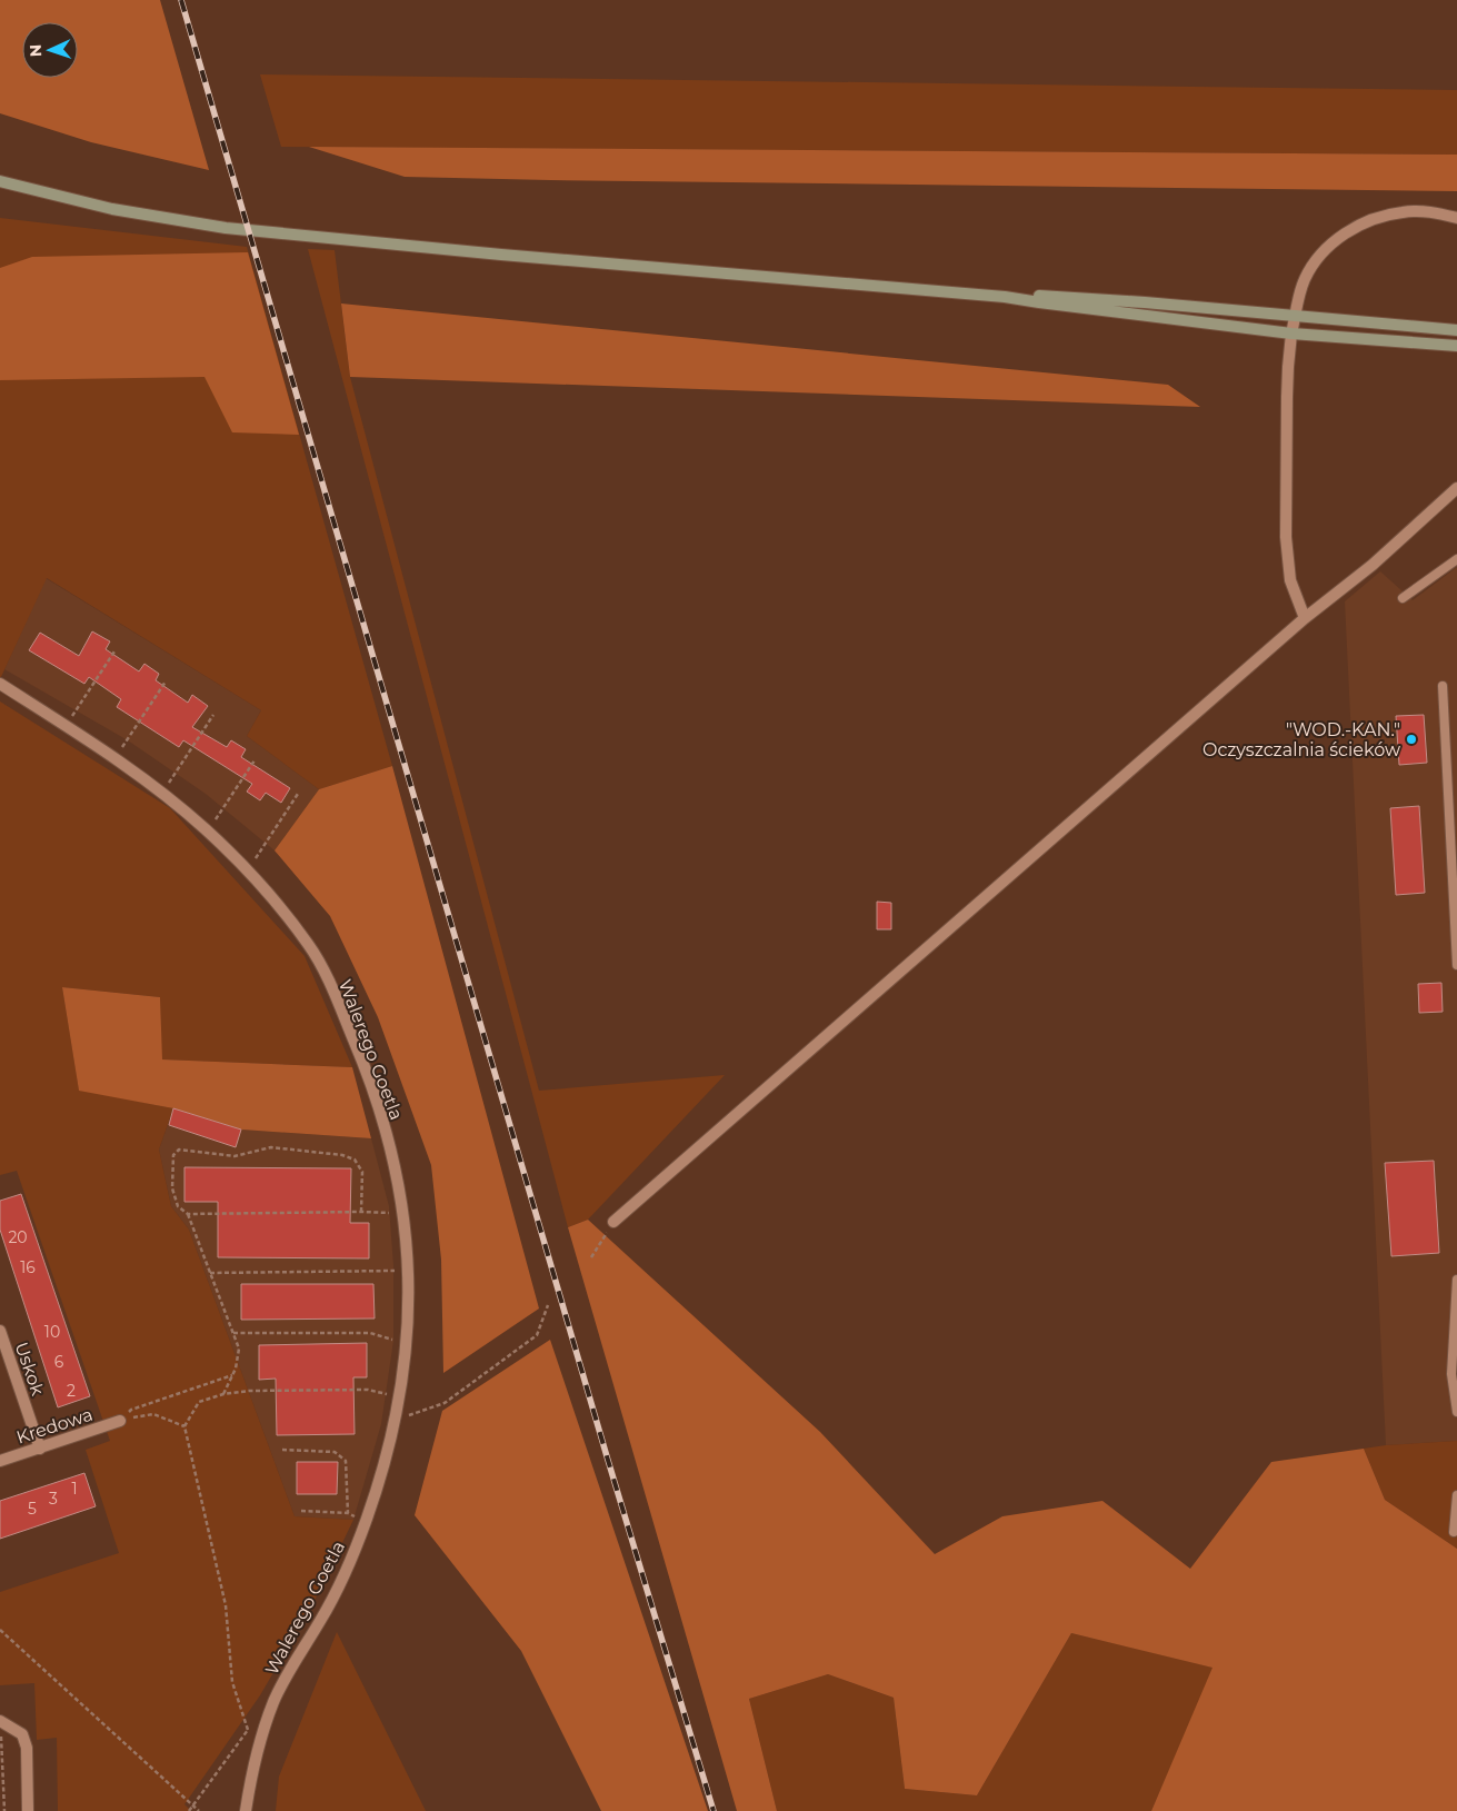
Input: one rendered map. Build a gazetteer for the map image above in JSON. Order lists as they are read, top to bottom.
{
  "streets": {
    "street": ["Walerego Goetla", "Uskok", "Kredowa"]
  },
  "crossings": [
    ["Uskok", "Kredowa"]
  ],
  "places": ["\"WOD.-KAN.\" Oczyszczalnia ścieków"],
  "house_numbers": [
    "20",
    "16",
    "10",
    "6",
    "2",
    "1",
    "3",
    "5"
  ],
  "north": "left"
}
